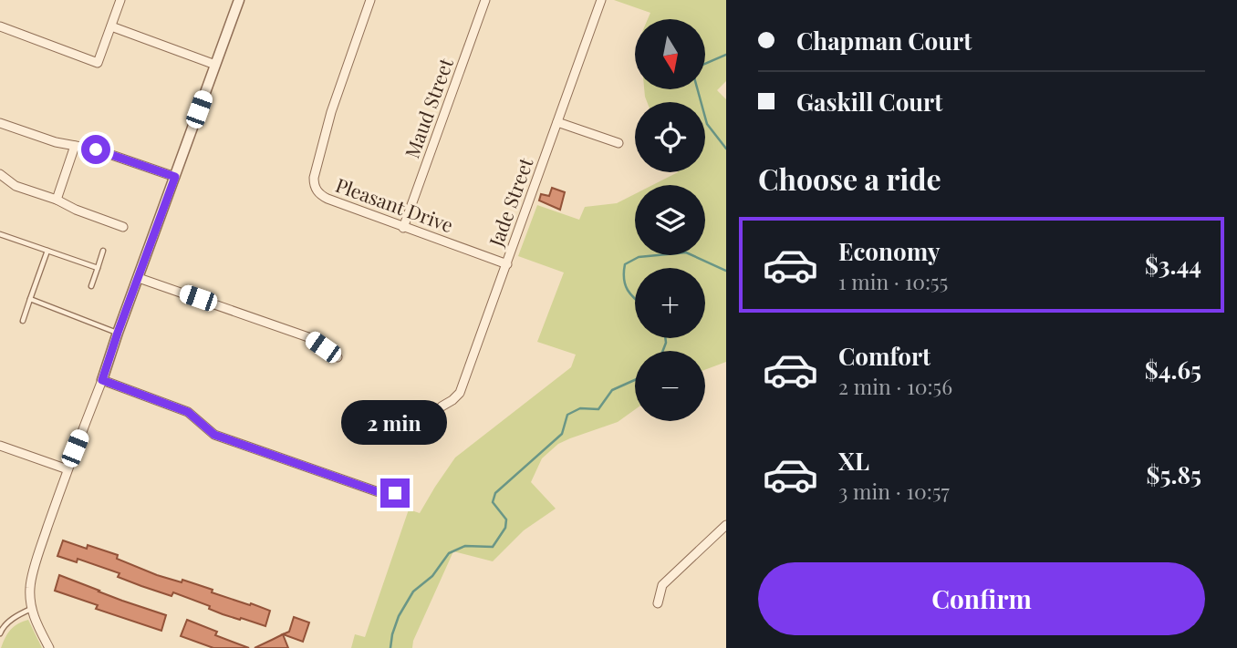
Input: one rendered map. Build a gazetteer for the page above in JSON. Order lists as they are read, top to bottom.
{
  "streets": {
    "street": ["Maud Street", "Jade Street", "Pleasant Drive"]
  },
  "crossings": [
    ["Maud Street", "Pleasant Drive"],
    ["Jade Street", "Pleasant Drive"]
  ],
  "north": "bottom",
  "page": {
    "banner": ["Chapman Court", "Gaskill Court"],
    "map_buttons": ["+", "−"],
    "heading": "Choose a ride",
    "list": [
      {
        "name": "Economy",
        "note": "1 min · 10:55",
        "value": "$3.44"
      },
      {
        "name": "Comfort",
        "note": "2 min · 10:56",
        "value": "$4.65"
      },
      {
        "name": "XL",
        "note": "3 min · 10:57",
        "value": "$5.85"
      }
    ],
    "bubble": "2 min",
    "buttons": "Confirm"
  }
}
